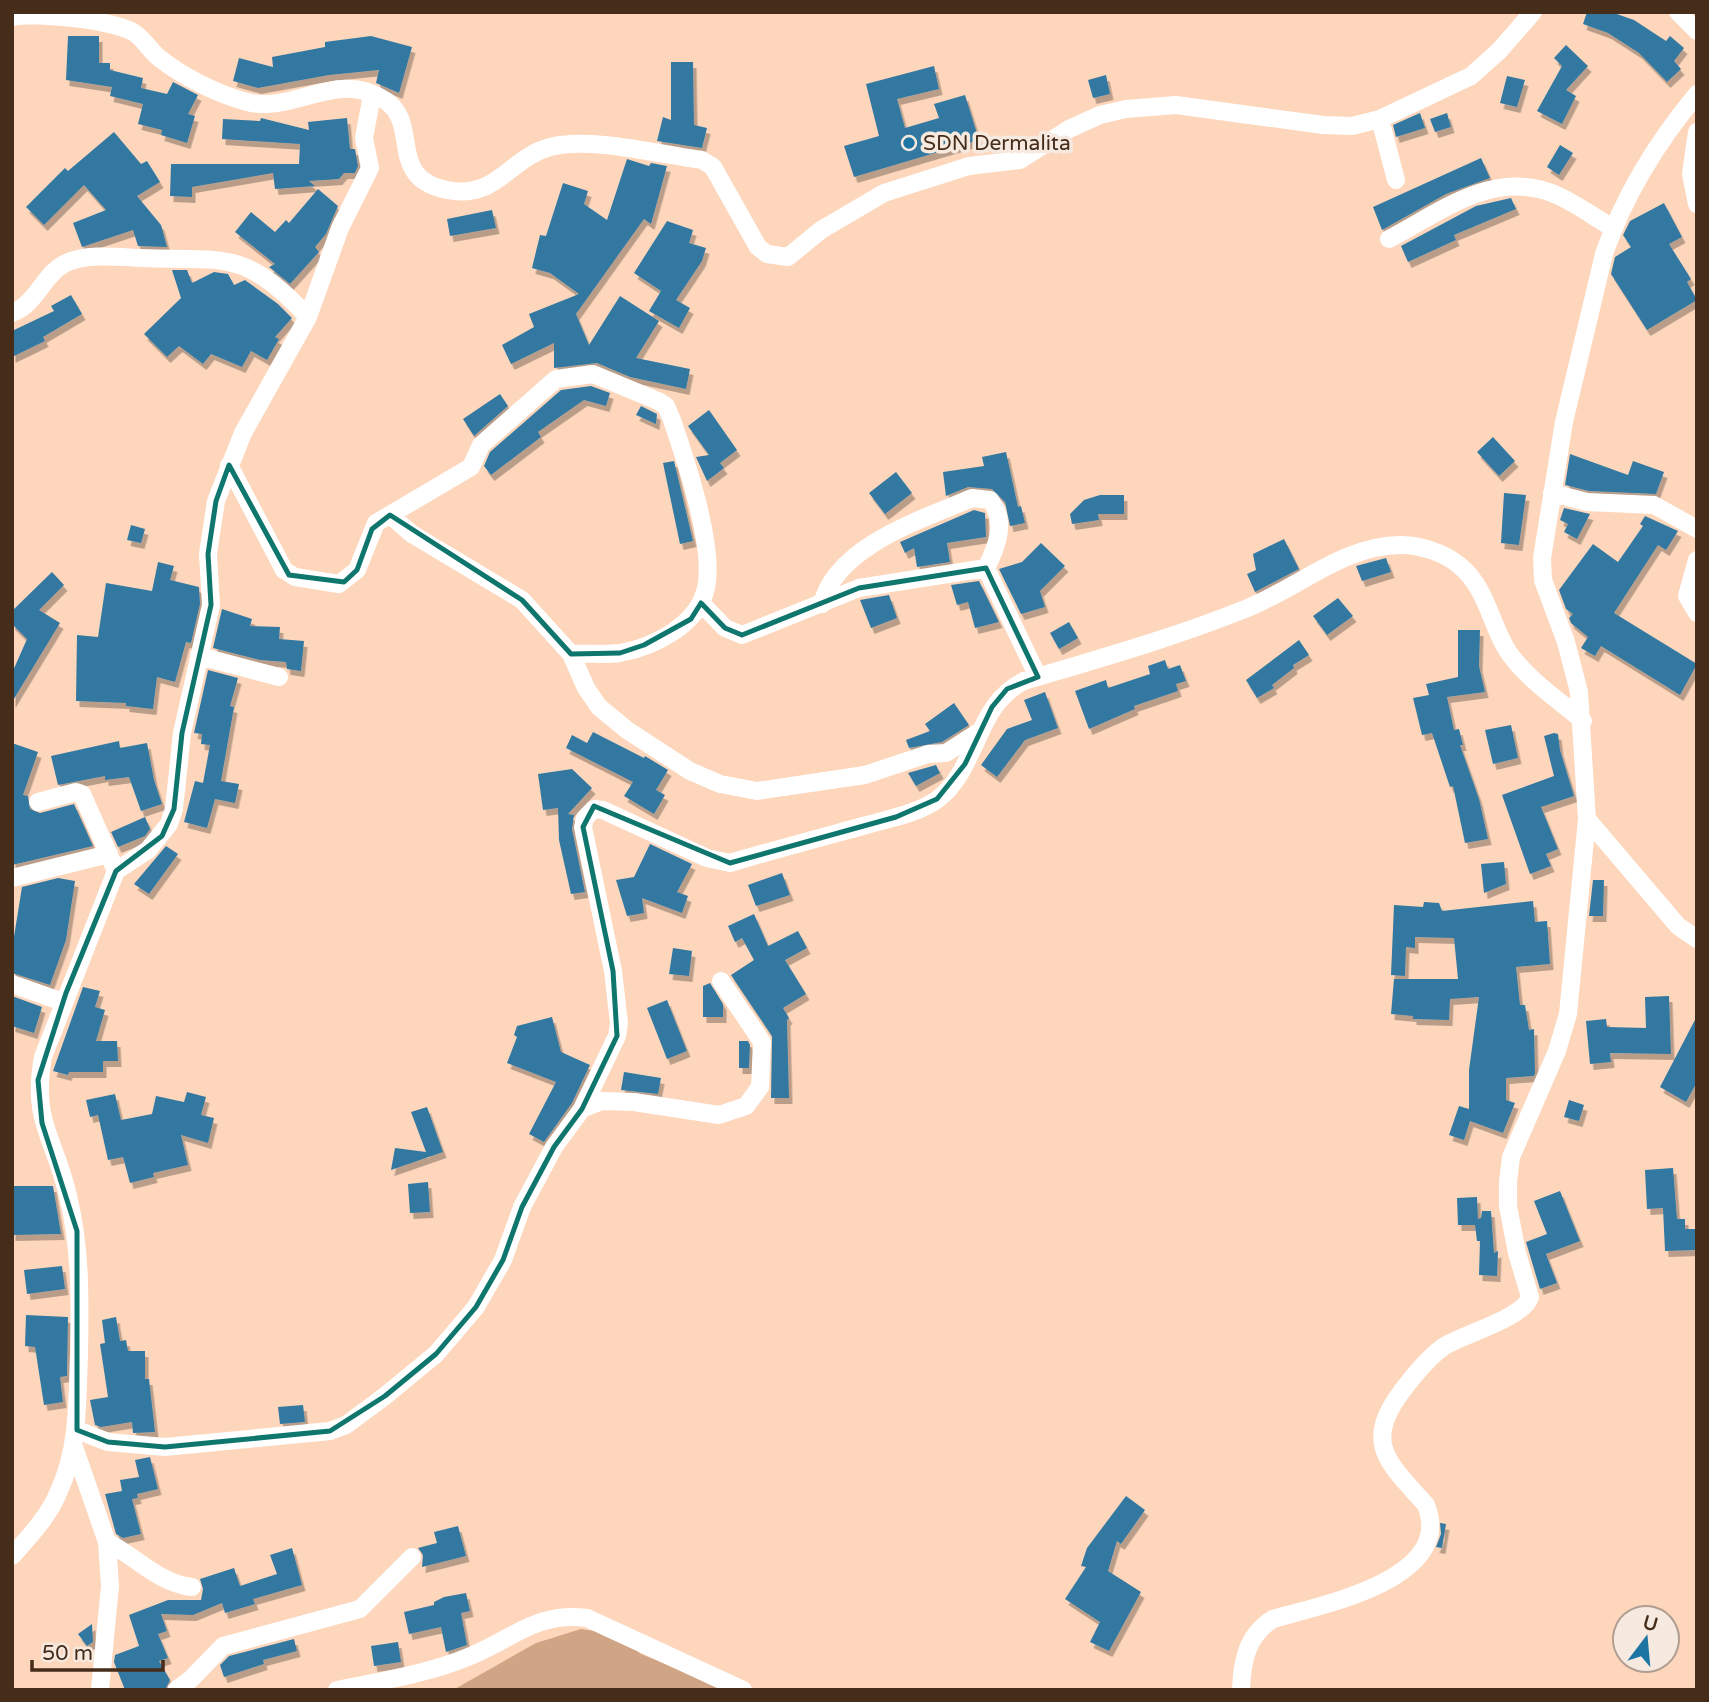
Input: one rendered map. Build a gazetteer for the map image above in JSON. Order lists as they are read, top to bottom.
{
  "places": ["SDN Dermalita"],
  "scale_bar": "50 m",
  "north": "top"
}
